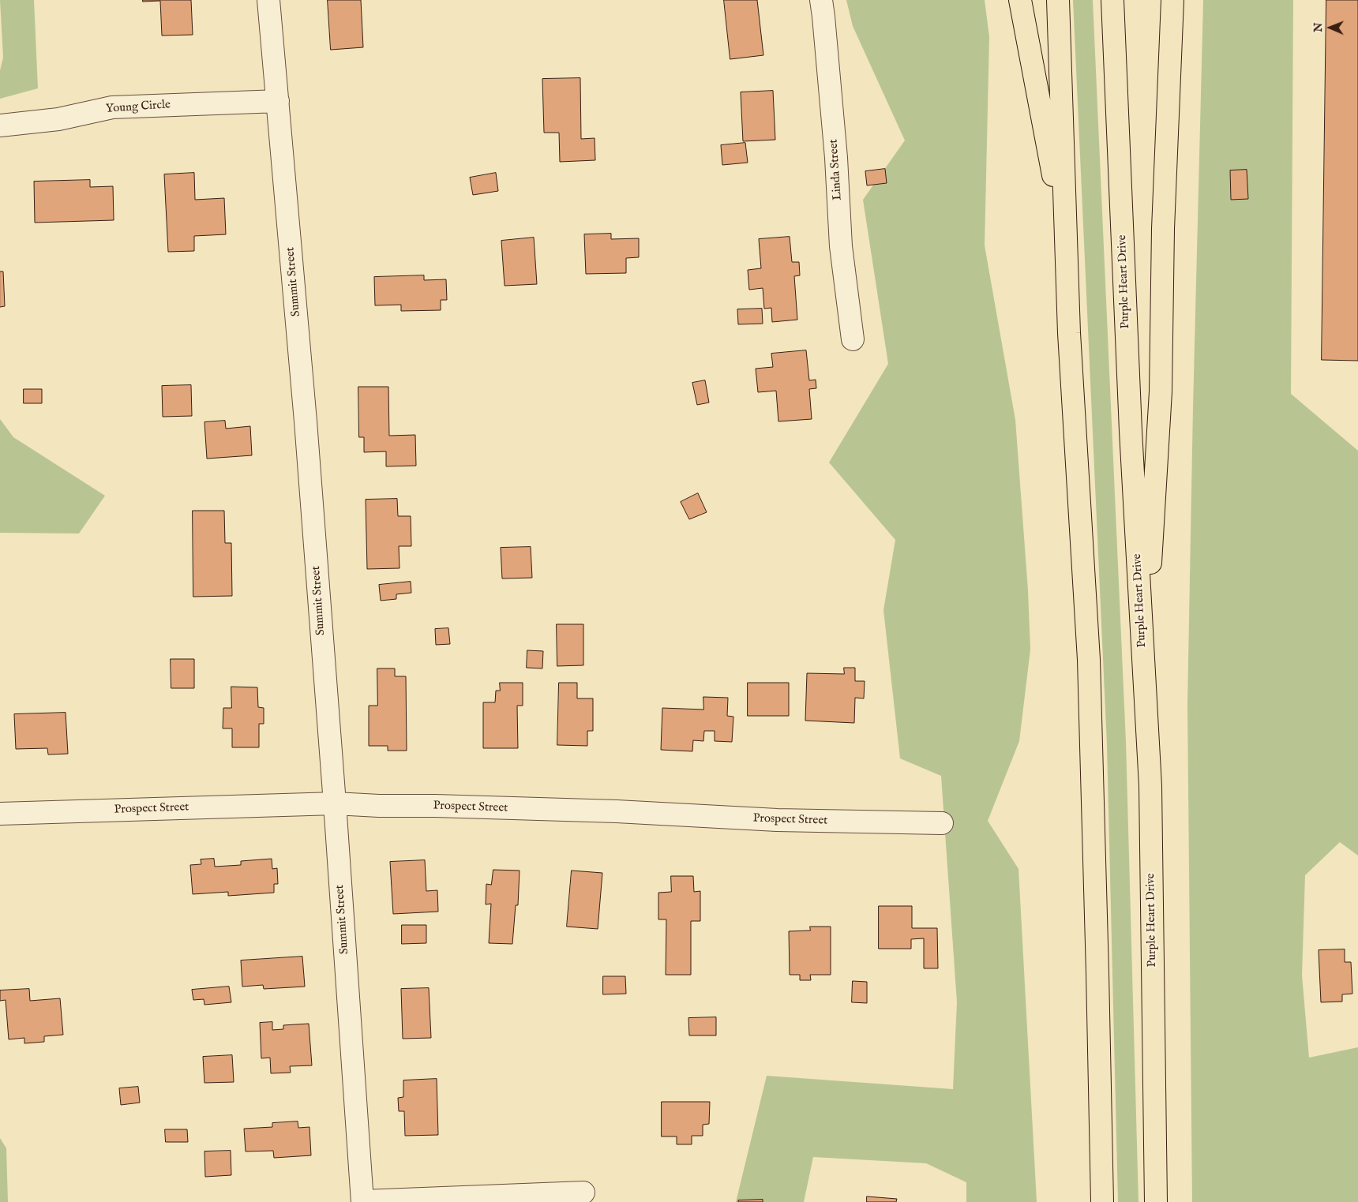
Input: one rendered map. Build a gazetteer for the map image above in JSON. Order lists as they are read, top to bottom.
{
  "streets": {
    "main road": ["Purple Heart Drive"],
    "street": [
      "Young Circle",
      "Linda Street",
      "Summit Street",
      "Prospect Street"
    ]
  },
  "crossings": [
    ["Young Circle", "Summit Street"],
    ["Summit Street", "Prospect Street"]
  ],
  "north": "left"
}
